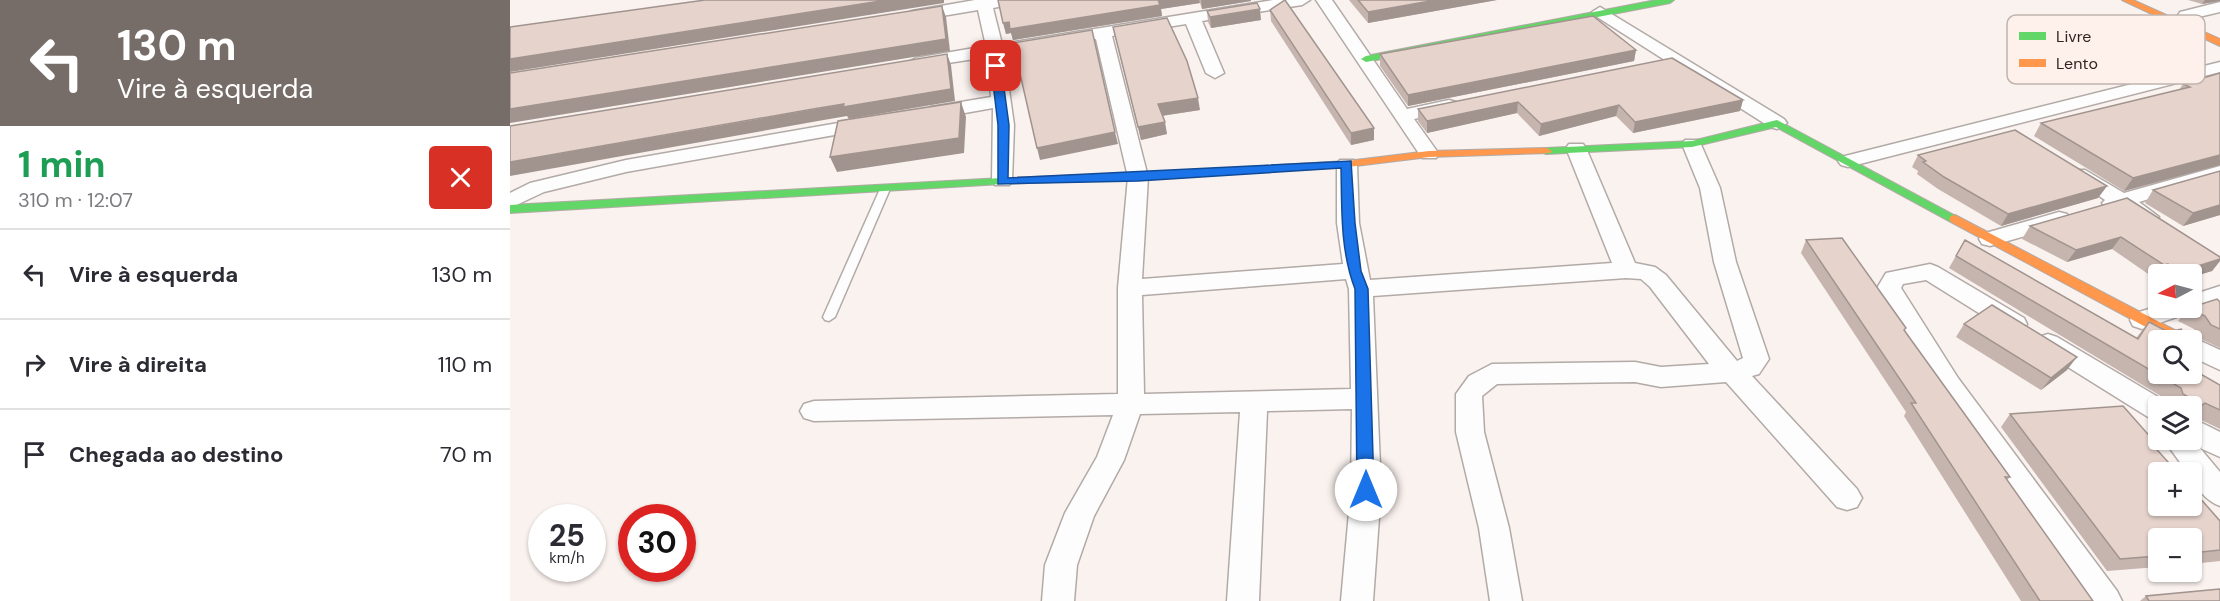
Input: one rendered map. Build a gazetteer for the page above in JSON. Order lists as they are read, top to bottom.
{
  "legend": ["Livre", "Lento"],
  "north": "left",
  "page": {
    "turn": ["130 m", "Vire à esquerda"],
    "heading": ["1 min", "310 m · 12:07"],
    "list": [
      {
        "name": "Vire à esquerda",
        "value": "130 m"
      },
      {
        "name": "Vire à direita",
        "value": "110 m"
      },
      {
        "name": "Chegada ao destino",
        "value": "70 m"
      }
    ],
    "map_buttons": ["+", "−"],
    "speed": "25 km/h",
    "limit": "30"
  }
}
